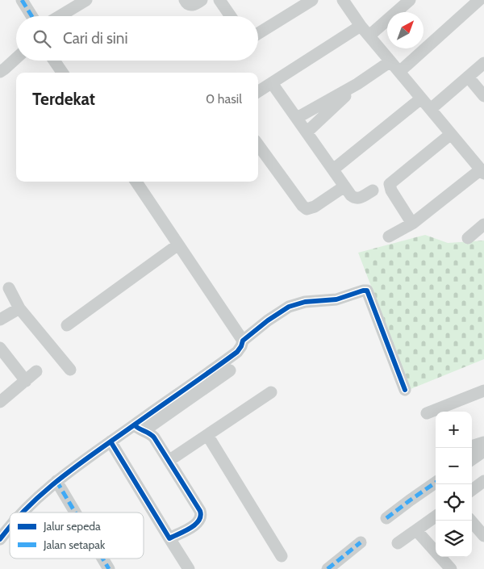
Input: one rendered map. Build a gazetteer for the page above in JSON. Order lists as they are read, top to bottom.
{
  "legend": ["Jalur sepeda", "Jalan setapak"],
  "north": "top right",
  "page": {
    "search": "Cari di sini",
    "heading": ["Terdekat", "0 hasil"],
    "map_buttons": ["+", "−"]
  }
}
